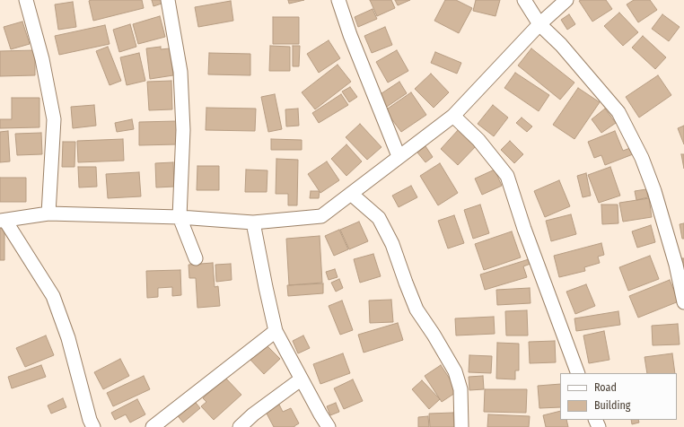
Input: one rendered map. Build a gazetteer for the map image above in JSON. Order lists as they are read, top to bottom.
{
  "legend": ["Road", "Building"]
}
